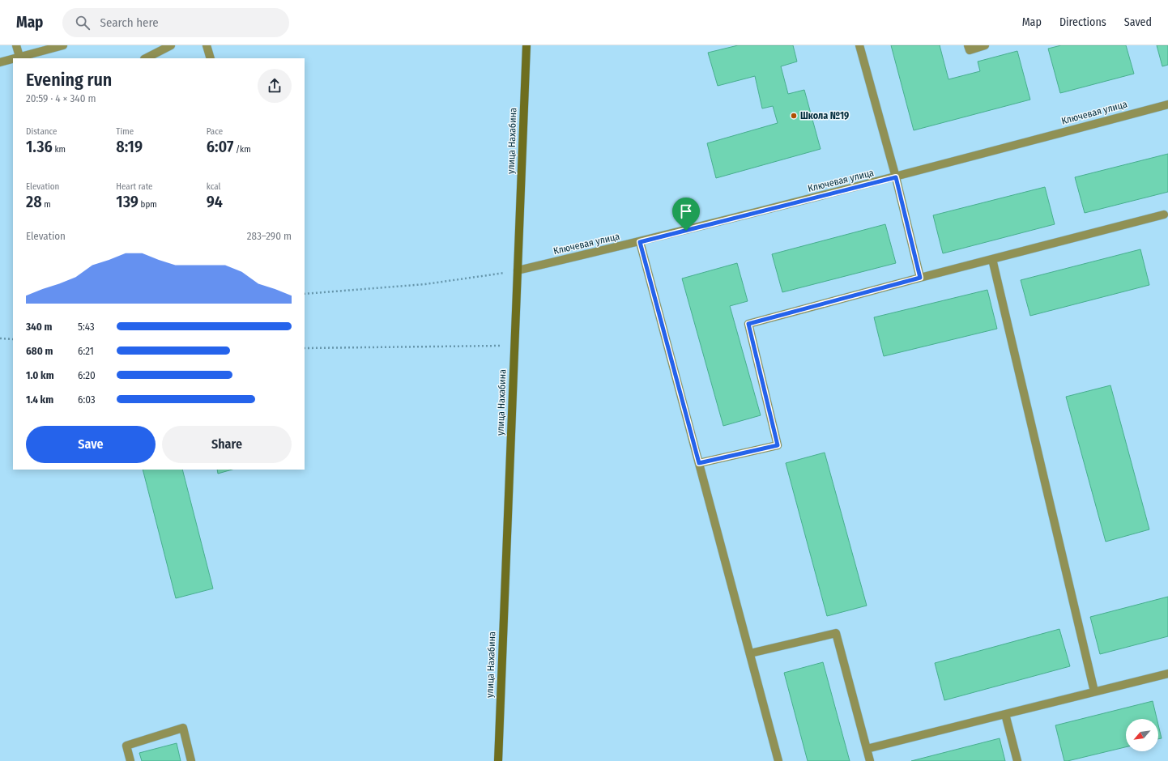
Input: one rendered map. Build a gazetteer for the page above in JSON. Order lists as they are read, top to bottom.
{
  "streets": {
    "main road": ["улица Нахабина"],
    "street": ["Ключевая улица"]
  },
  "crossings": [
    ["Ключевая улица", "улица Нахабина"]
  ],
  "places": ["Школа №19"],
  "north": "bottom left",
  "page": {
    "header": "Map",
    "search": "Search here",
    "nav": ["Map", "Directions", "Saved"],
    "heading": ["Evening run", "20:59 · 4 × 340 m"],
    "stats": [
      ["Distance", "1.36 km"],
      ["Time", "8:19"],
      ["Pace", "6:07 /km"],
      ["Elevation", "28 m"],
      ["Heart rate", "139 bpm"],
      ["kcal", "94"]
    ],
    "chart": ["Elevation", "283–290 m"],
    "list": [
      {
        "name": "340 m",
        "note": "5:43"
      },
      {
        "name": "680 m",
        "note": "6:21"
      },
      {
        "name": "1.0 km",
        "note": "6:20"
      },
      {
        "name": "1.4 km",
        "note": "6:03"
      }
    ],
    "buttons": ["Save", "Share"]
  }
}
